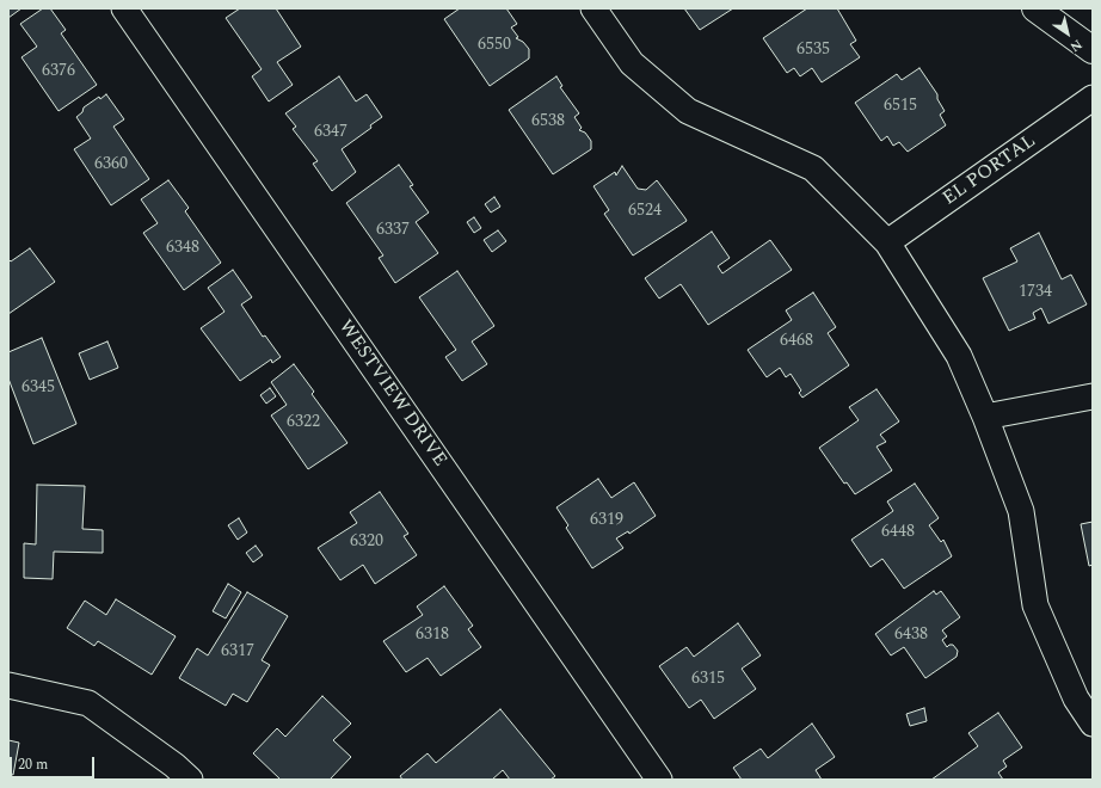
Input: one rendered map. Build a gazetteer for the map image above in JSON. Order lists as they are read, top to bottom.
{
  "streets": {
    "street": ["EL PORTAL", "WESTVIEW DRIVE"]
  },
  "house_numbers": [
    "6550",
    "6535",
    "6376",
    "6515",
    "6538",
    "6347",
    "6360",
    "6524",
    "6337",
    "6348",
    "1734",
    "6468",
    "6345",
    "6322",
    "6319",
    "6448",
    "6320",
    "6318",
    "6438",
    "6317",
    "6315"
  ],
  "scale_bar": "20 m",
  "north": "bottom right"
}
